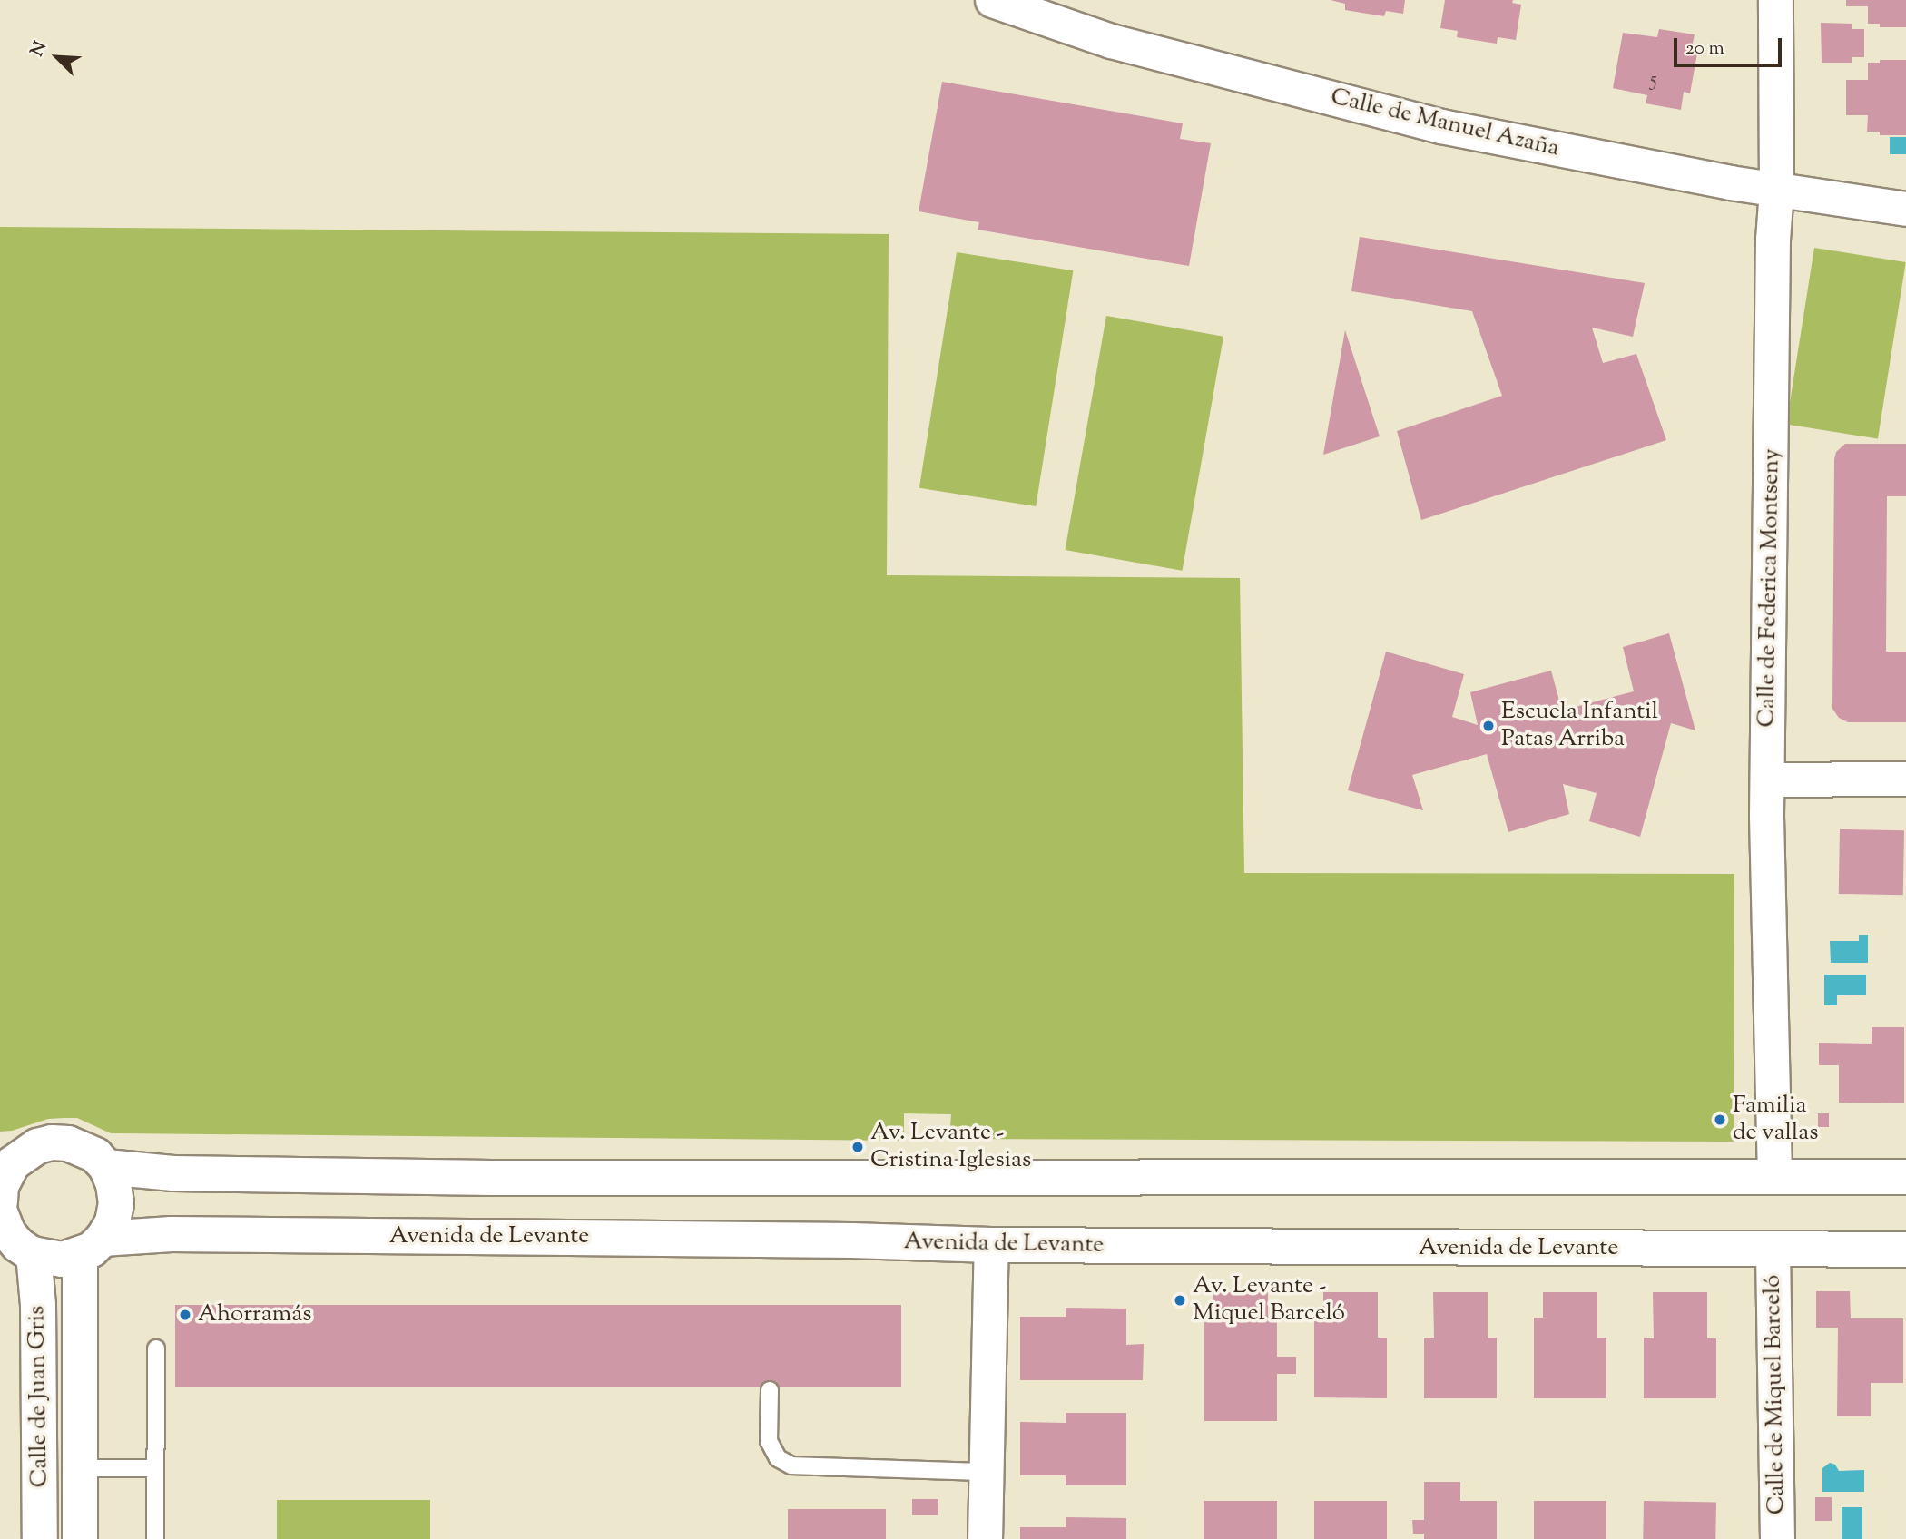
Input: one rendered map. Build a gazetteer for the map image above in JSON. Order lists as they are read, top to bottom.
{
  "streets": {
    "street": [
      "Calle de Manuel Azaña",
      "Calle de Federica Montseny",
      "Avenida de Levante",
      "Calle de Miquel Barceló",
      "Calle de Juan Gris"
    ]
  },
  "crossings": [
    ["Calle de Manuel Azaña", "Calle de Federica Montseny"],
    ["Avenida de Levante", "Calle de Miquel Barceló"],
    ["Avenida de Levante", "Calle de Juan Gris"]
  ],
  "places": [
    "Escuela Infantil Patas Arriba",
    "Familia de vallas",
    "Av. Levante - Cristina Iglesias",
    "Av. Levante - Miquel Barceló",
    "Ahorramás"
  ],
  "house_numbers": ["5"],
  "scale_bar": "20 m",
  "north": "top left"
}
